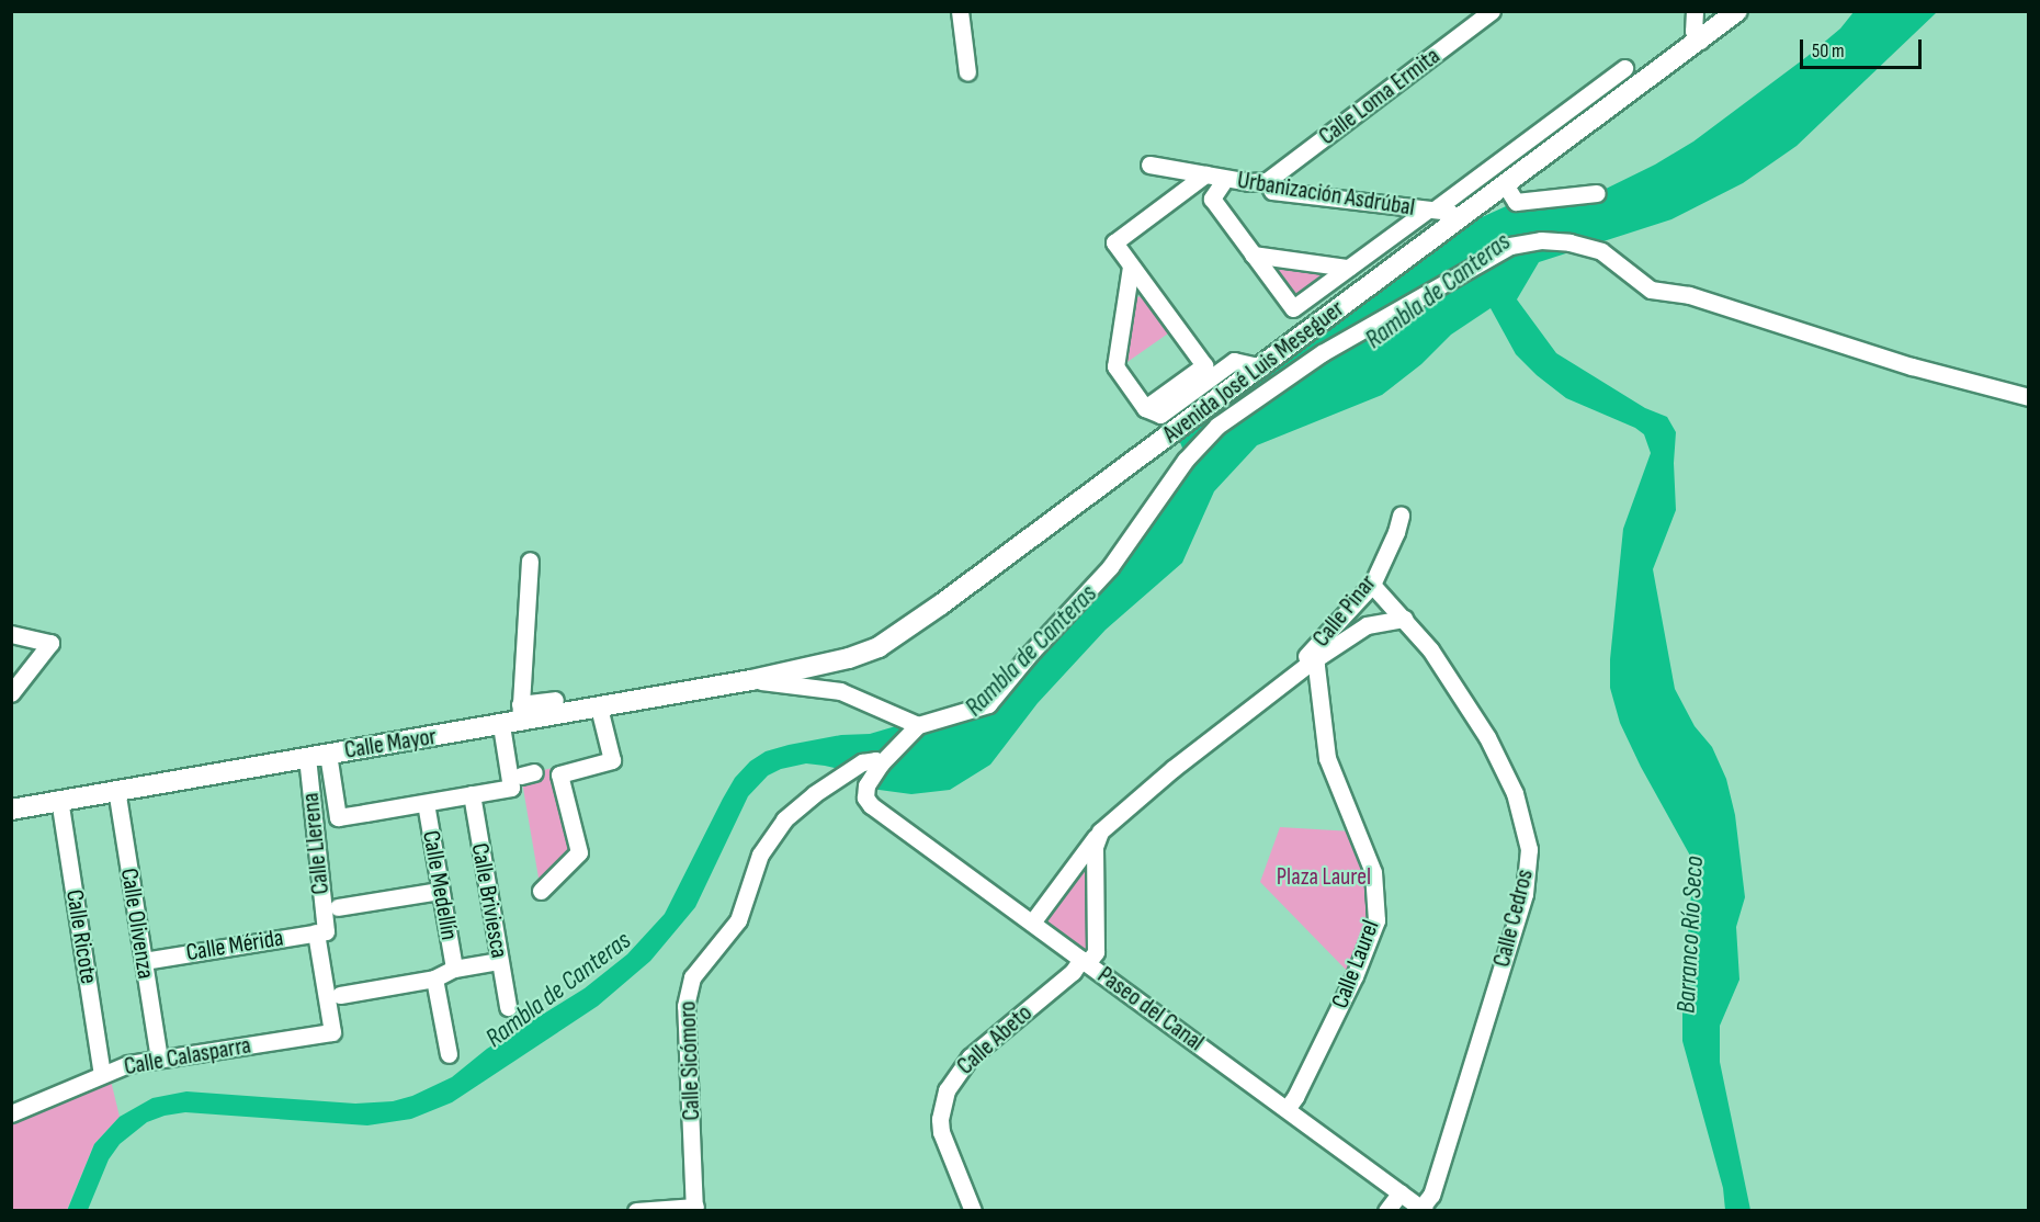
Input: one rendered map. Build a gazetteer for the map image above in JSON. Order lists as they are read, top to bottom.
{
  "streets": {
    "main road": ["Avenida José Luis Meseguer", "Calle Mayor"],
    "street": [
      "Calle Loma Ermita",
      "Urbanización Asdrúbal",
      "Calle Pinar",
      "Calle Llerena",
      "Calle Medellín",
      "Calle Briviesca",
      "Calle Cedros",
      "Calle Olivenza",
      "Calle Ricote",
      "Calle Mérida",
      "Calle Laurel",
      "Paseo del Canal",
      "Calle Abeto",
      "Calle Calasparra",
      "Calle Sicómoro"
    ]
  },
  "crossings": [
    ["Calle Loma Ermita", "Urbanización Asdrúbal"],
    ["Urbanización Asdrúbal", "Avenida José Luis Meseguer"],
    ["Avenida José Luis Meseguer", "Calle Mayor"],
    ["Calle Pinar", "Calle Cedros"],
    ["Calle Pinar", "Calle Laurel"],
    ["Calle Pinar", "Paseo del Canal"],
    ["Calle Mayor", "Calle Llerena"],
    ["Calle Mayor", "Calle Olivenza"],
    ["Calle Mayor", "Calle Ricote"],
    ["Calle Llerena", "Calle Medellín"],
    ["Calle Llerena", "Calle Mérida"],
    ["Calle Llerena", "Calle Calasparra"],
    ["Calle Cedros", "Paseo del Canal"],
    ["Calle Olivenza", "Calle Mérida"],
    ["Calle Olivenza", "Calle Calasparra"],
    ["Calle Ricote", "Calle Calasparra"],
    ["Calle Laurel", "Paseo del Canal"],
    ["Paseo del Canal", "Calle Abeto"],
    ["Paseo del Canal", "Calle Sicómoro"]
  ],
  "water": ["Rambla de Canteras", "Barranco Río Seco"],
  "parks": ["Plaza Laurel"],
  "scale_bar": "50 m"
}
